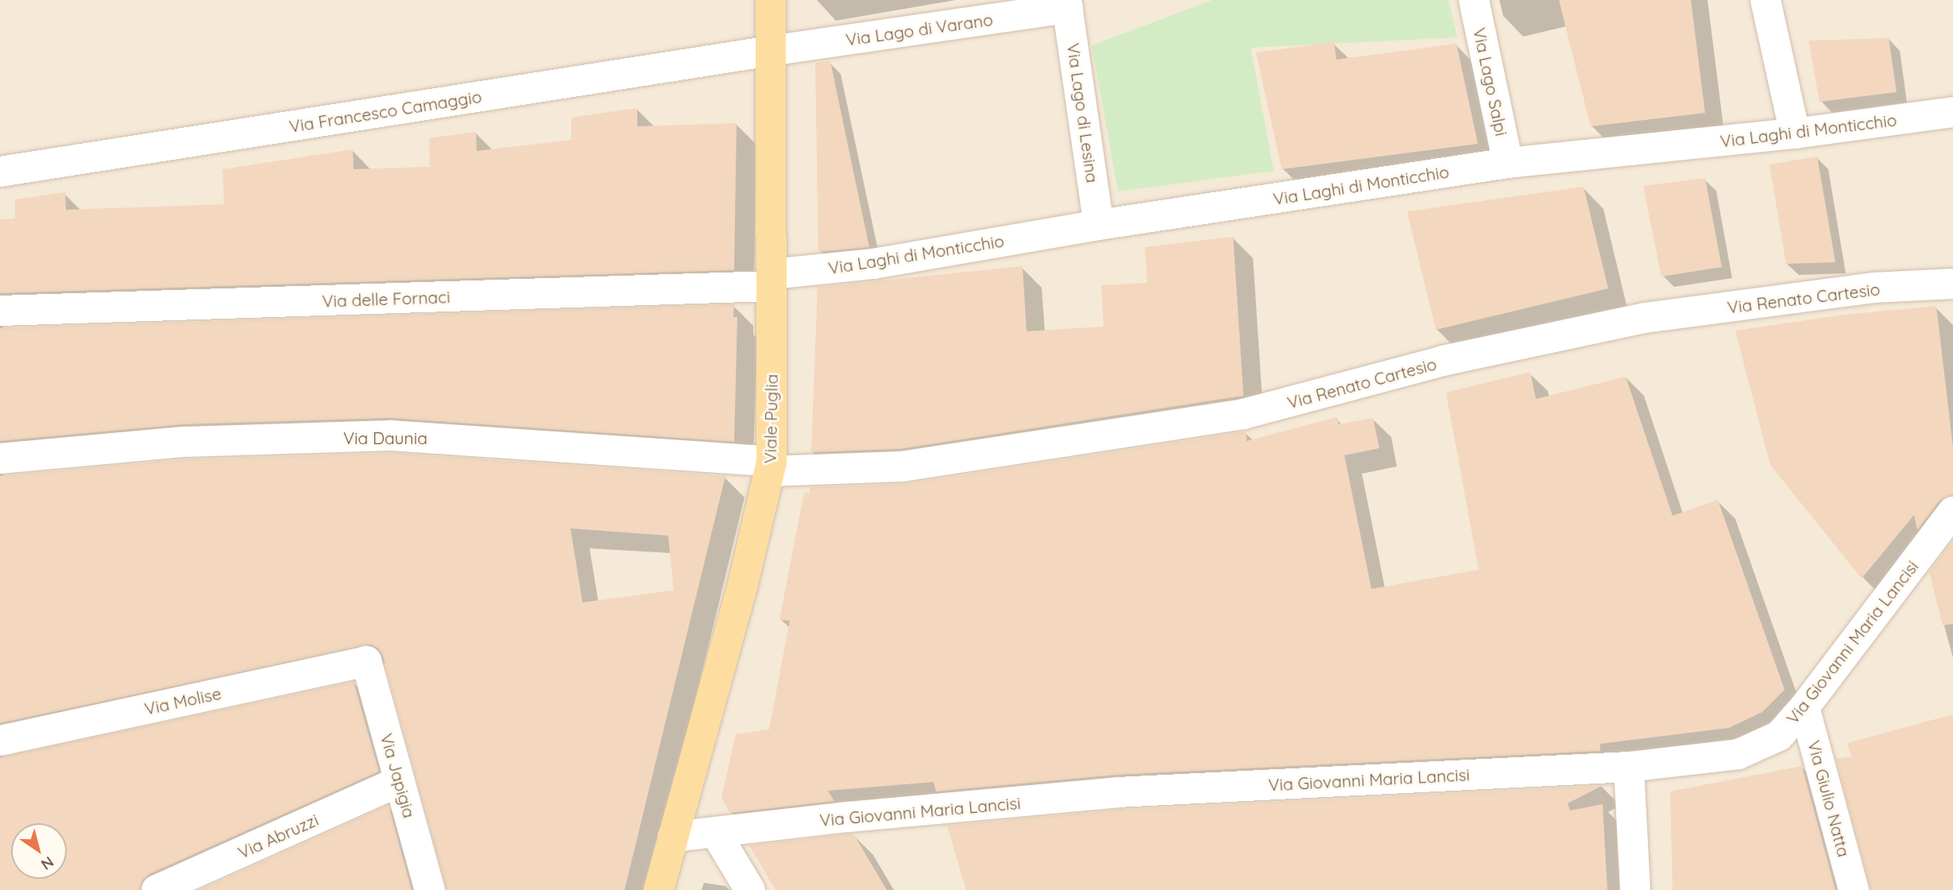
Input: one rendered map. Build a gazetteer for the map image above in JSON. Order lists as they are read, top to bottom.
{
  "streets": {
    "main road": ["Viale Puglia"],
    "street": [
      "Via Lago di Varano",
      "Via Lago Salpi",
      "Via Francesco Camaggio",
      "Via Lago di Lesina",
      "Via Laghi di Monticchio",
      "Via Renato Cartesio",
      "Via delle Fornaci",
      "Via Daunia",
      "Via Giovanni Maria Lancisi",
      "Via Molise",
      "Via Japigia",
      "Via Giulio Natta",
      "Via Abruzzi"
    ]
  },
  "crossings": [
    ["Via Lago di Varano", "Via Francesco Camaggio"],
    ["Via Lago di Varano", "Via Lago di Lesina"],
    ["Via Lago di Varano", "Viale Puglia"],
    ["Via Lago Salpi", "Via Laghi di Monticchio"],
    ["Via Francesco Camaggio", "Viale Puglia"],
    ["Via Lago di Lesina", "Via Laghi di Monticchio"],
    ["Via Laghi di Monticchio", "Via delle Fornaci"],
    ["Via Laghi di Monticchio", "Viale Puglia"],
    ["Via Renato Cartesio", "Viale Puglia"],
    ["Via Renato Cartesio", "Via Daunia"],
    ["Via delle Fornaci", "Viale Puglia"],
    ["Viale Puglia", "Via Daunia"],
    ["Viale Puglia", "Via Giovanni Maria Lancisi"],
    ["Via Giovanni Maria Lancisi", "Via Giulio Natta"],
    ["Via Molise", "Via Japigia"],
    ["Via Japigia", "Via Abruzzi"]
  ],
  "north": "bottom right"
}
